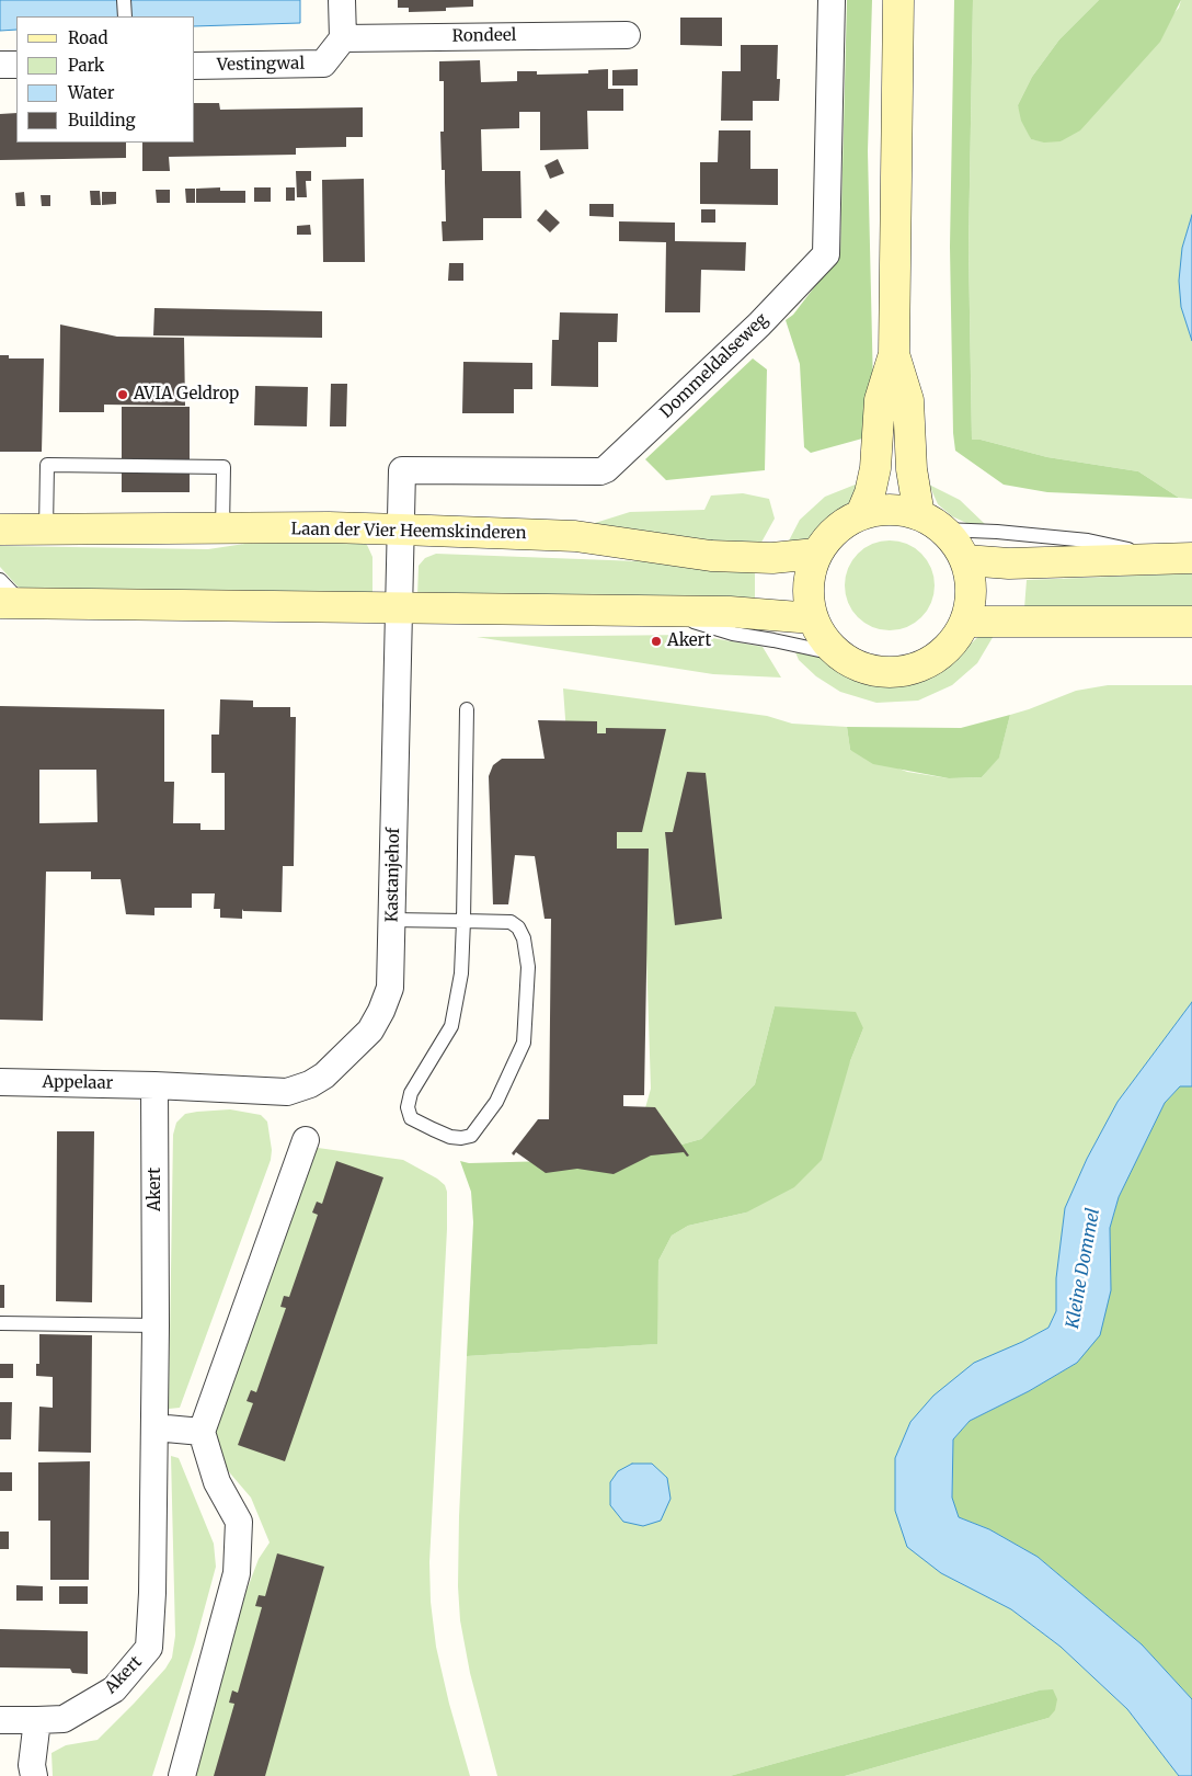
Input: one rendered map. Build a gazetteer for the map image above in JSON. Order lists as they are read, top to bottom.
{
  "streets": {
    "main road": ["Laan der Vier Heemskinderen"],
    "street": [
      "Rondeel",
      "Vestingwal",
      "Dommeldalseweg",
      "Kastanjehof",
      "Appelaar",
      "Akert"
    ]
  },
  "crossings": [
    ["Rondeel", "Vestingwal"],
    ["Dommeldalseweg", "Laan der Vier Heemskinderen"],
    ["Dommeldalseweg", "Kastanjehof"],
    ["Laan der Vier Heemskinderen", "Kastanjehof"],
    ["Kastanjehof", "Appelaar"],
    ["Kastanjehof", "Akert"],
    ["Appelaar", "Akert"]
  ],
  "water": ["Kleine Dommel"],
  "places": ["AVIA Geldrop", "Akert"],
  "legend": [
    "Road",
    "Park",
    "Water",
    "Building"
  ]
}
